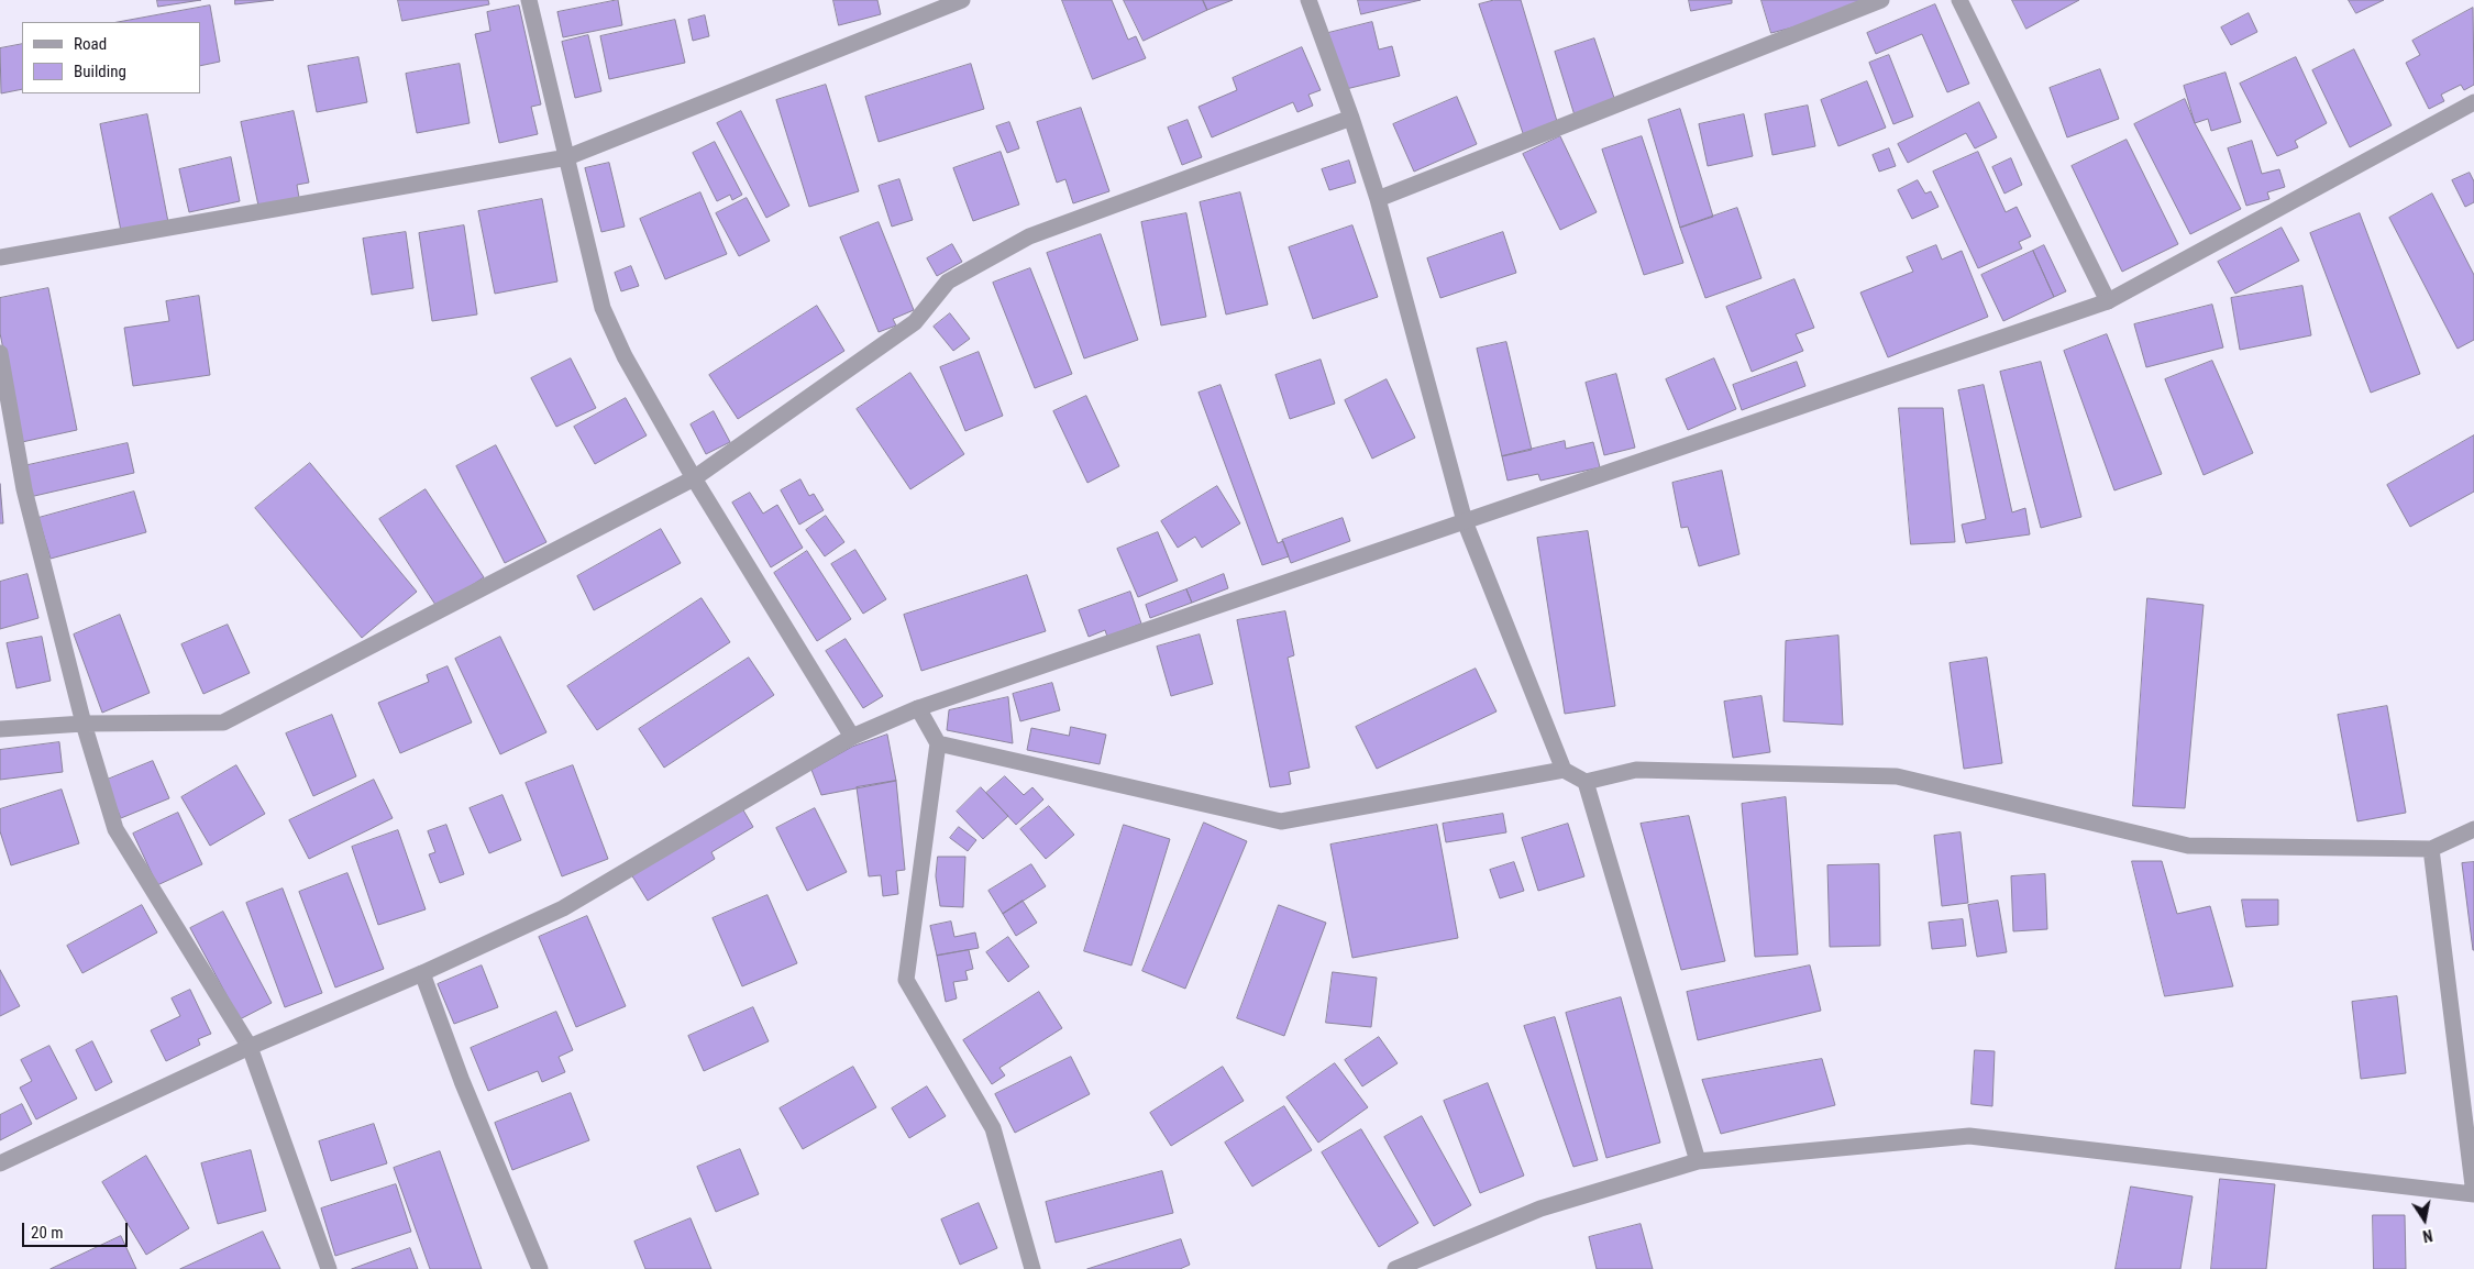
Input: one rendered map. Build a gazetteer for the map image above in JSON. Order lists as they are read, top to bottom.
{
  "legend": ["Road", "Building"],
  "scale_bar": "20 m",
  "north": "bottom"
}
